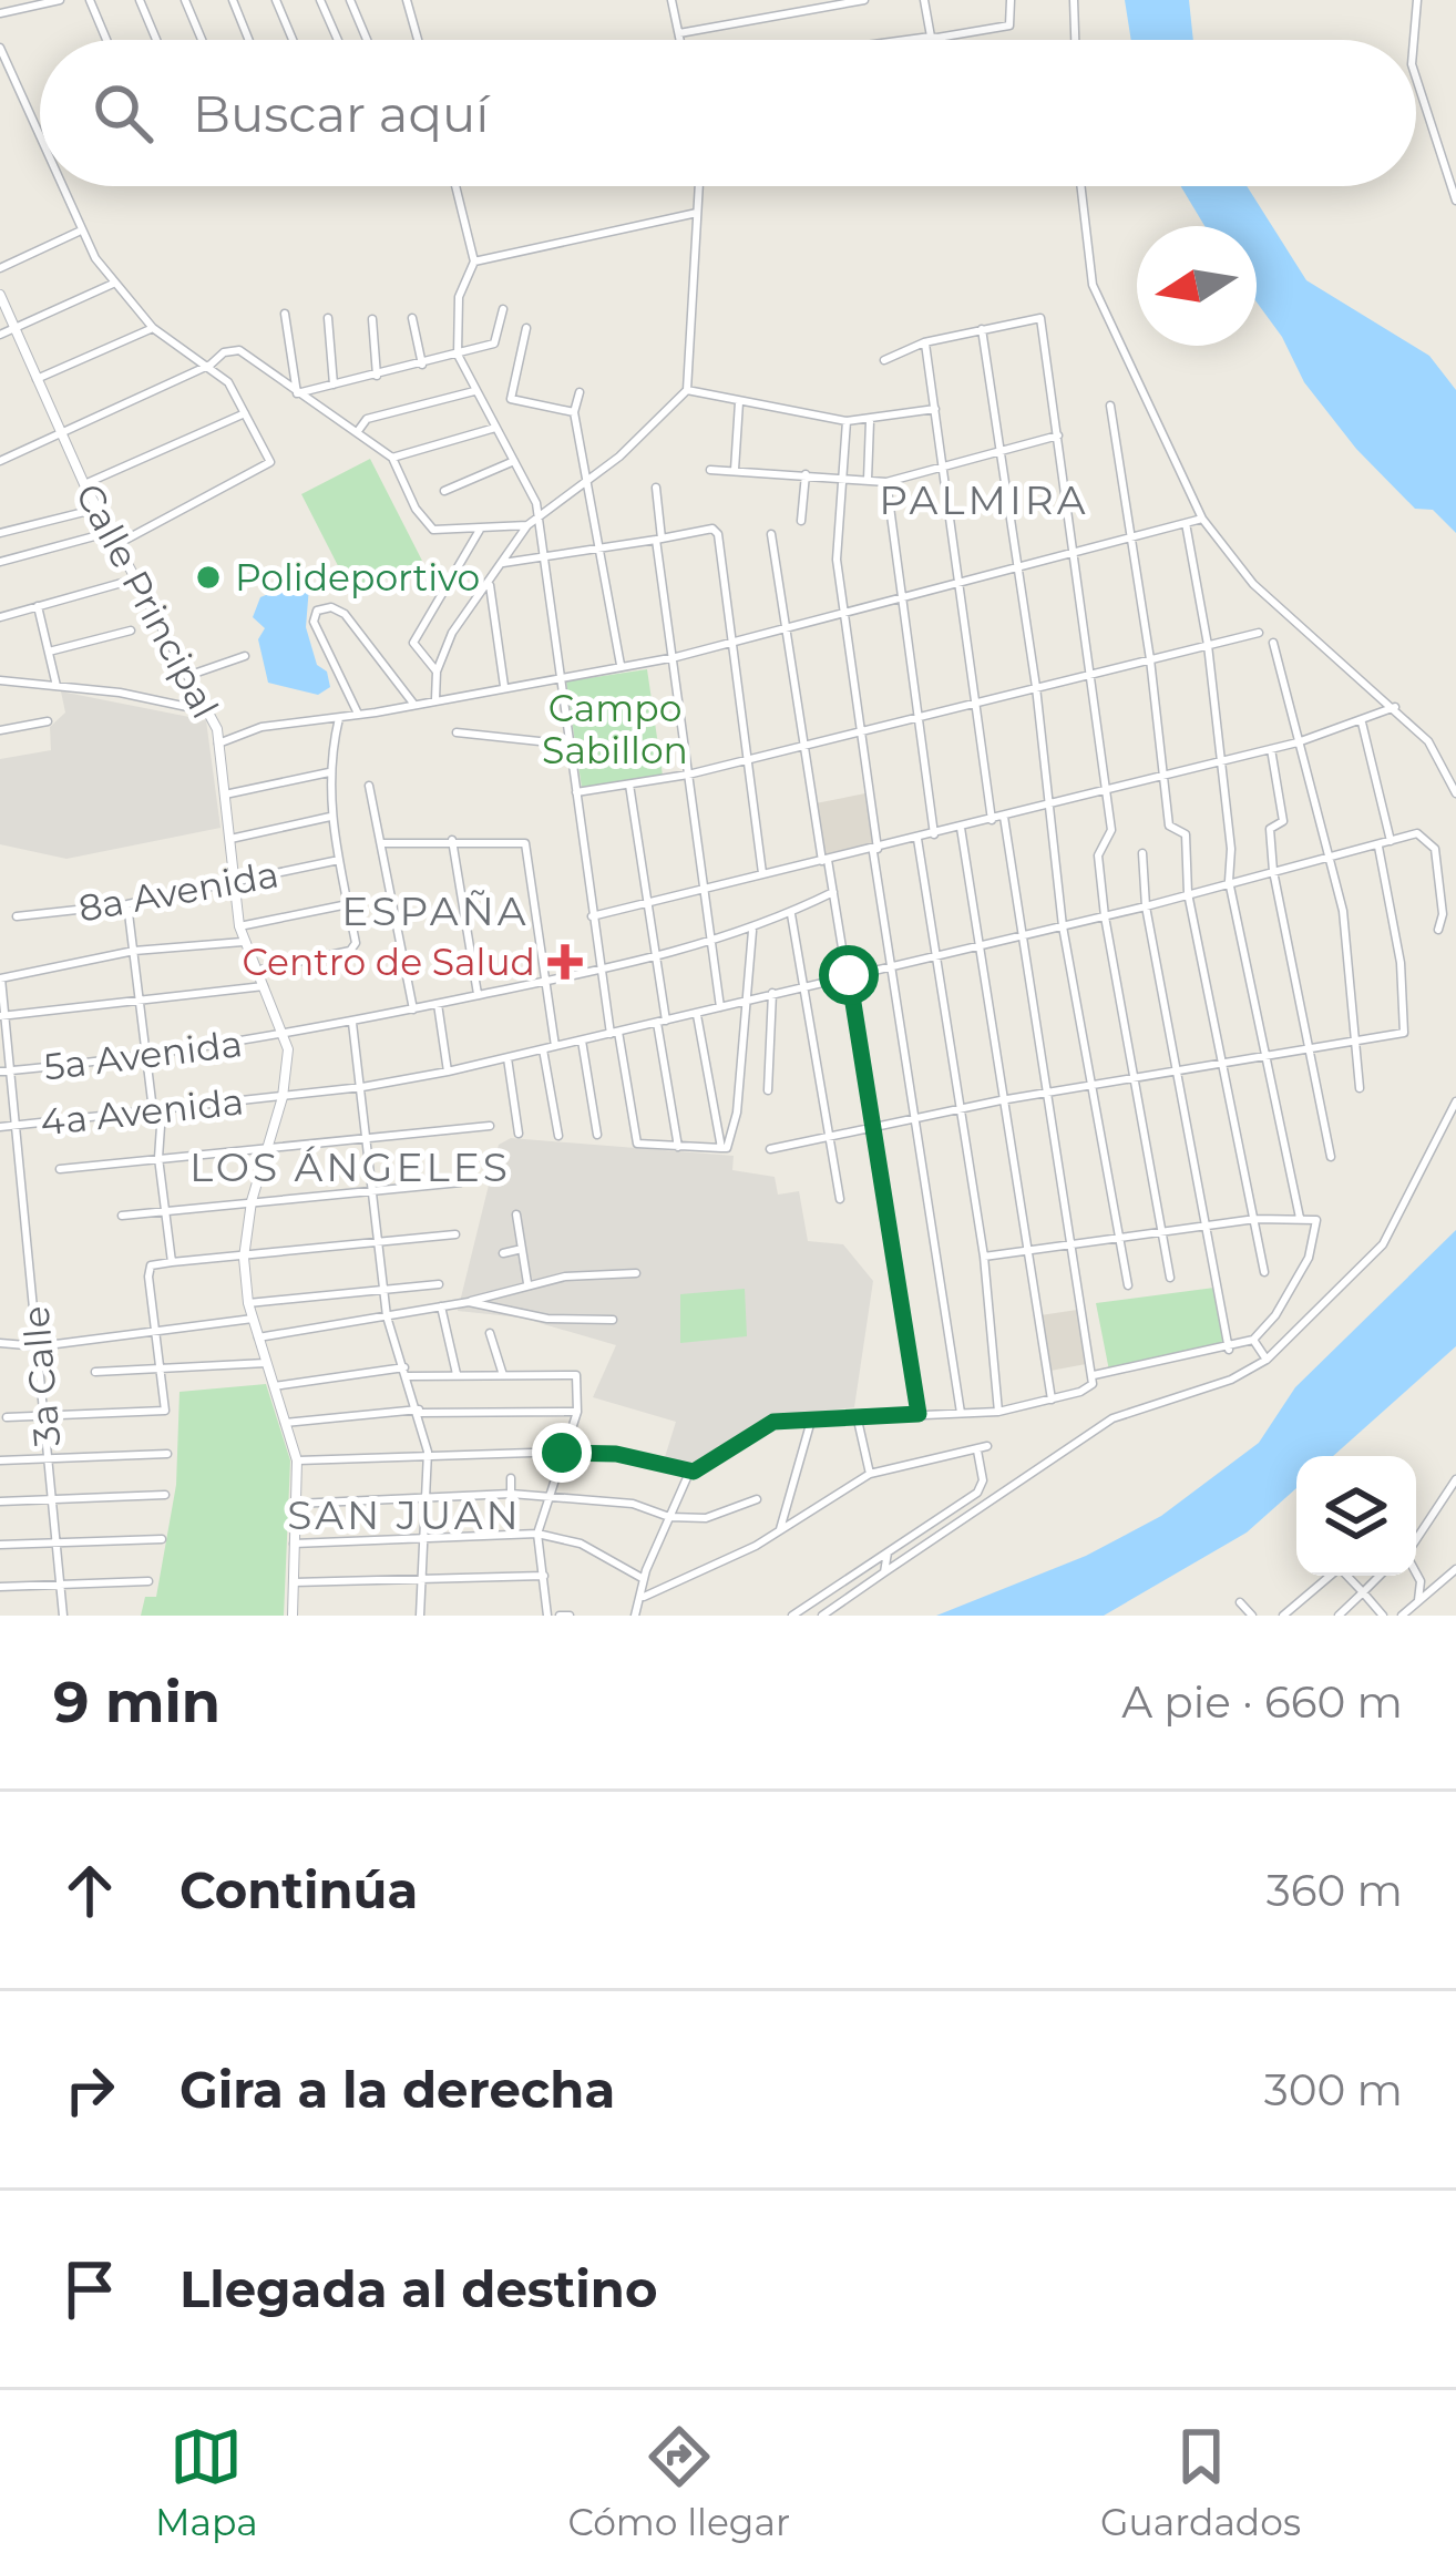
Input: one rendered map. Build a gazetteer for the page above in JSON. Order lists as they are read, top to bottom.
{
  "streets": {
    "street": [
      "Calle Principal",
      "8a Avenida",
      "5a Avenida",
      "4a Avenida",
      "3a Calle"
    ]
  },
  "crossings": [
    ["Calle Principal", "8a Avenida"],
    ["Calle Principal", "5a Avenida"],
    ["Calle Principal", "4a Avenida"],
    ["5a Avenida", "3a Calle"],
    ["4a Avenida", "3a Calle"]
  ],
  "districts": [
    "PALMIRA",
    "ESPAÑA",
    "LOS ÁNGELES",
    "SAN JUAN"
  ],
  "parks": ["Campo Sabillon"],
  "places": {
    "other": ["Polideportivo"],
    "health": ["Centro de Salud"]
  },
  "north": "left",
  "page": {
    "search": "Buscar aquí",
    "heading": ["9 min", "A pie · 660 m"],
    "list": [
      ["Continúa", "360 m"],
      ["Gira a la derecha", "300 m"],
      "Llegada al destino"
    ],
    "nav": ["Mapa", "Cómo llegar", "Guardados"]
  }
}
